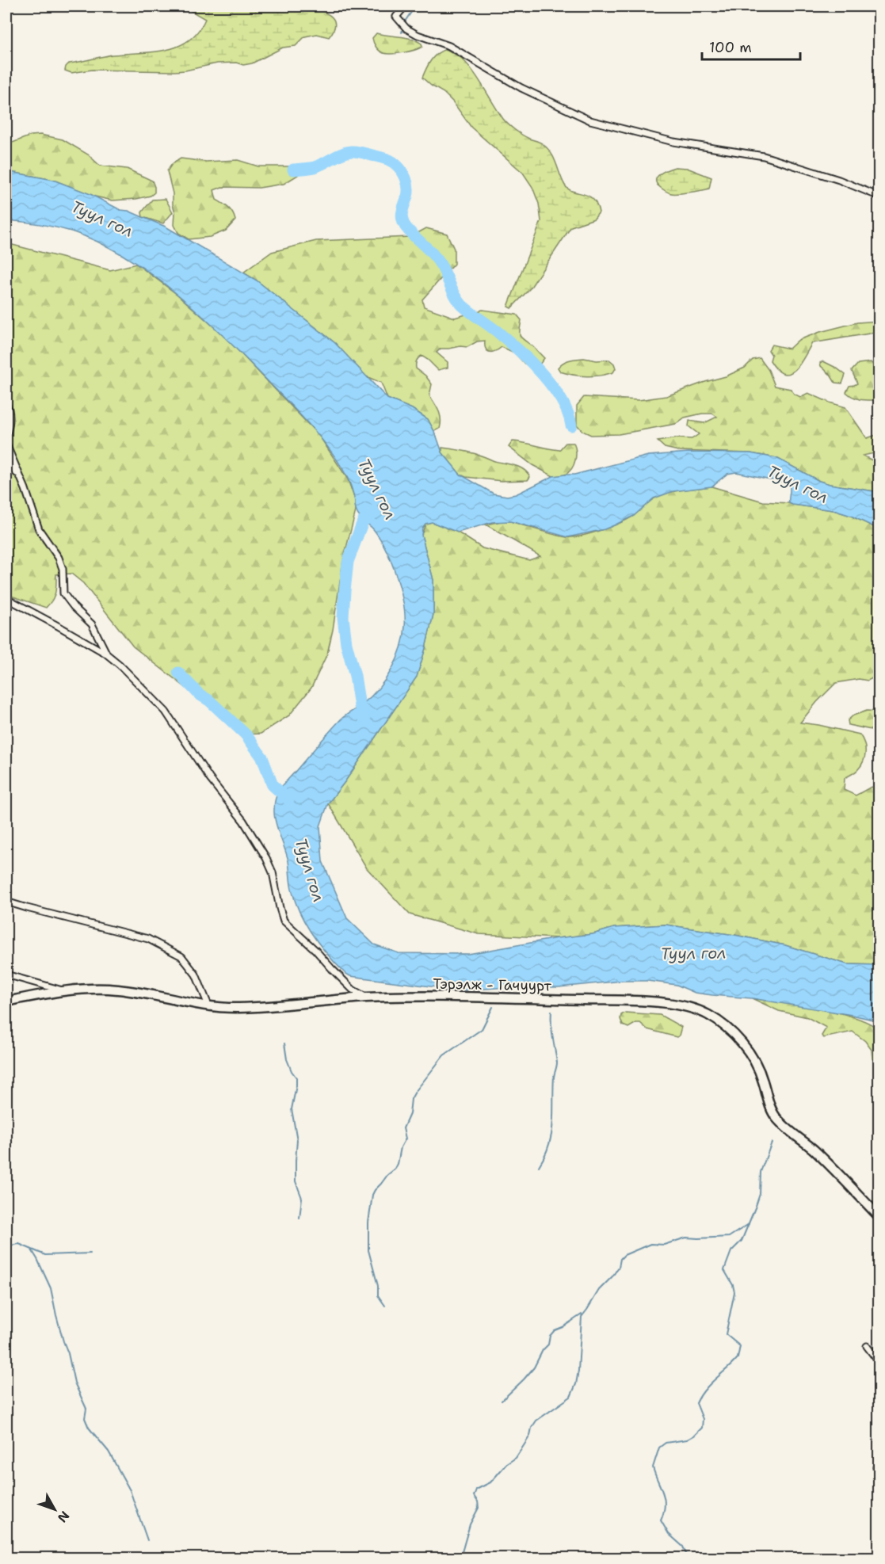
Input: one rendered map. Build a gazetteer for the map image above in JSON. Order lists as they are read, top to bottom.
{
  "streets": {
    "main road": ["Тэрэлж - Гачуурт"]
  },
  "water": ["Туул гол"],
  "scale_bar": "100 m",
  "north": "bottom right"
}
